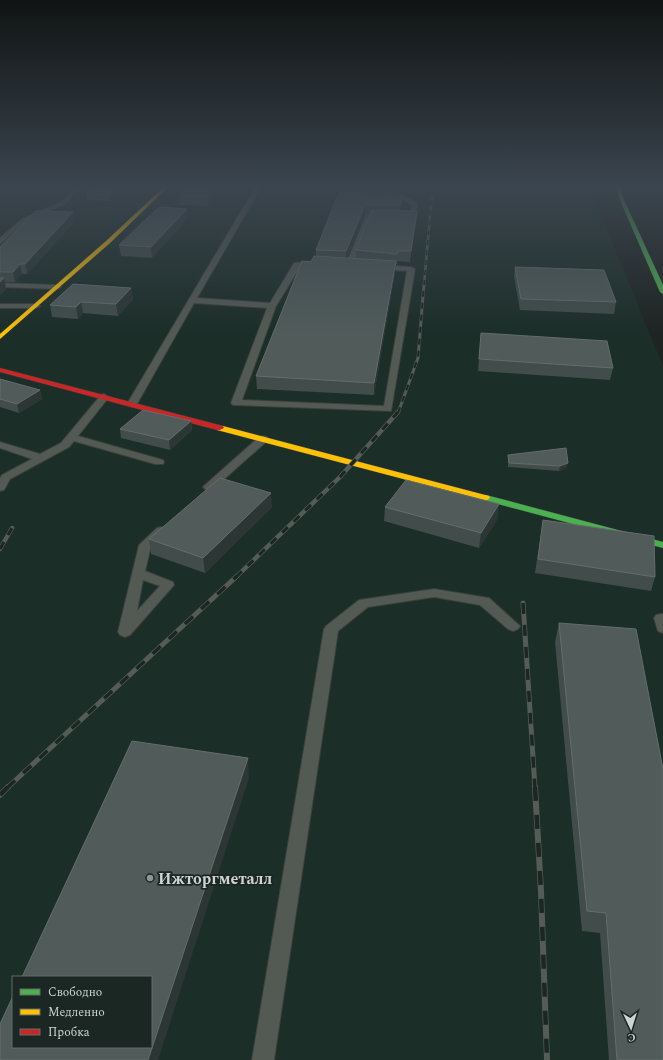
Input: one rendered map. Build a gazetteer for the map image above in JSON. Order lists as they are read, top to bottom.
{
  "places": ["Ижторгметалл"],
  "legend": ["Свободно", "Медленно", "Пробка"],
  "north": "bottom"
}
